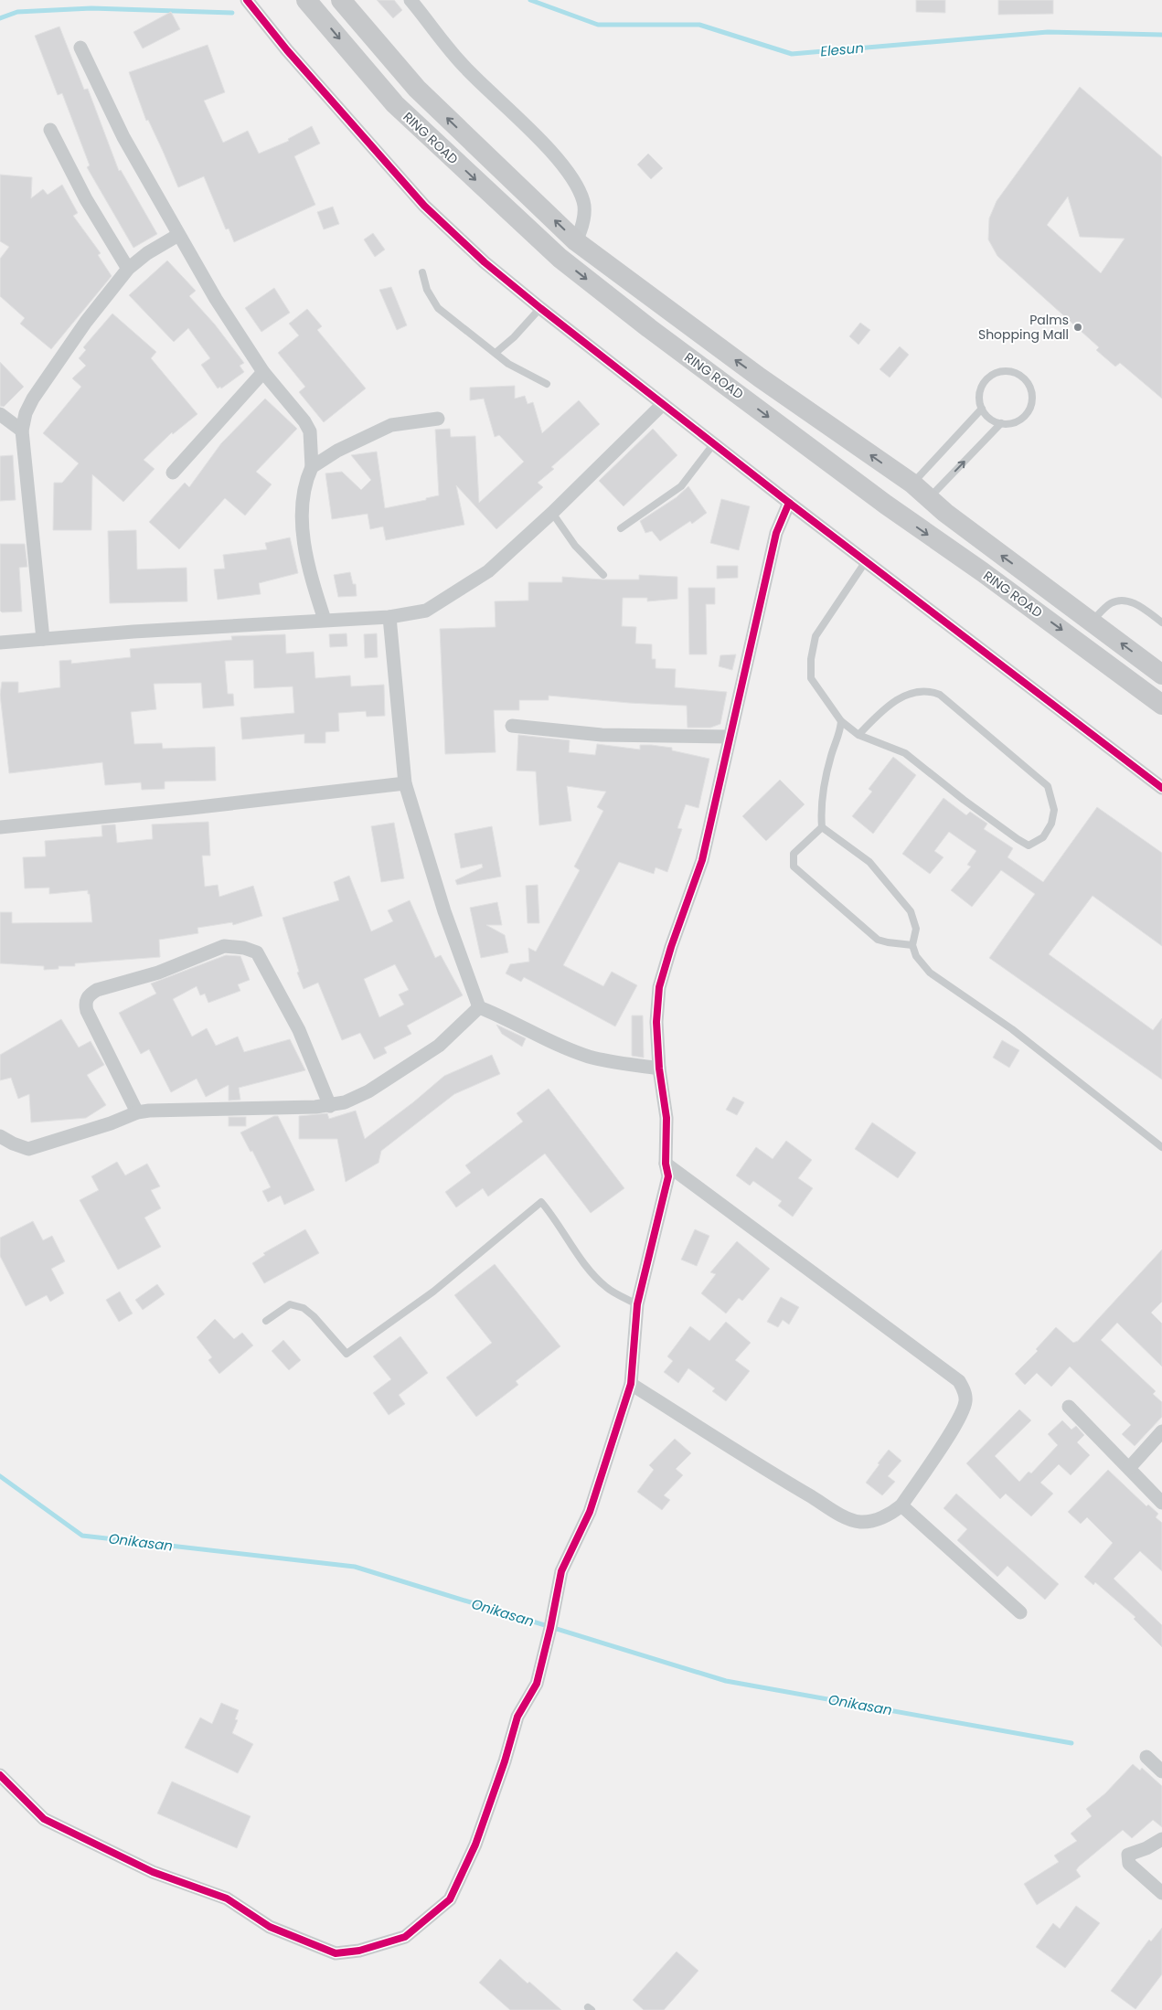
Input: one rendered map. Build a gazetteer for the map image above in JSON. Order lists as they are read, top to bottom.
{
  "streets": {
    "main road": ["RING ROAD"]
  },
  "water": ["Elesun", "Onikasan"],
  "places": ["Palms Shopping Mall"]
}
